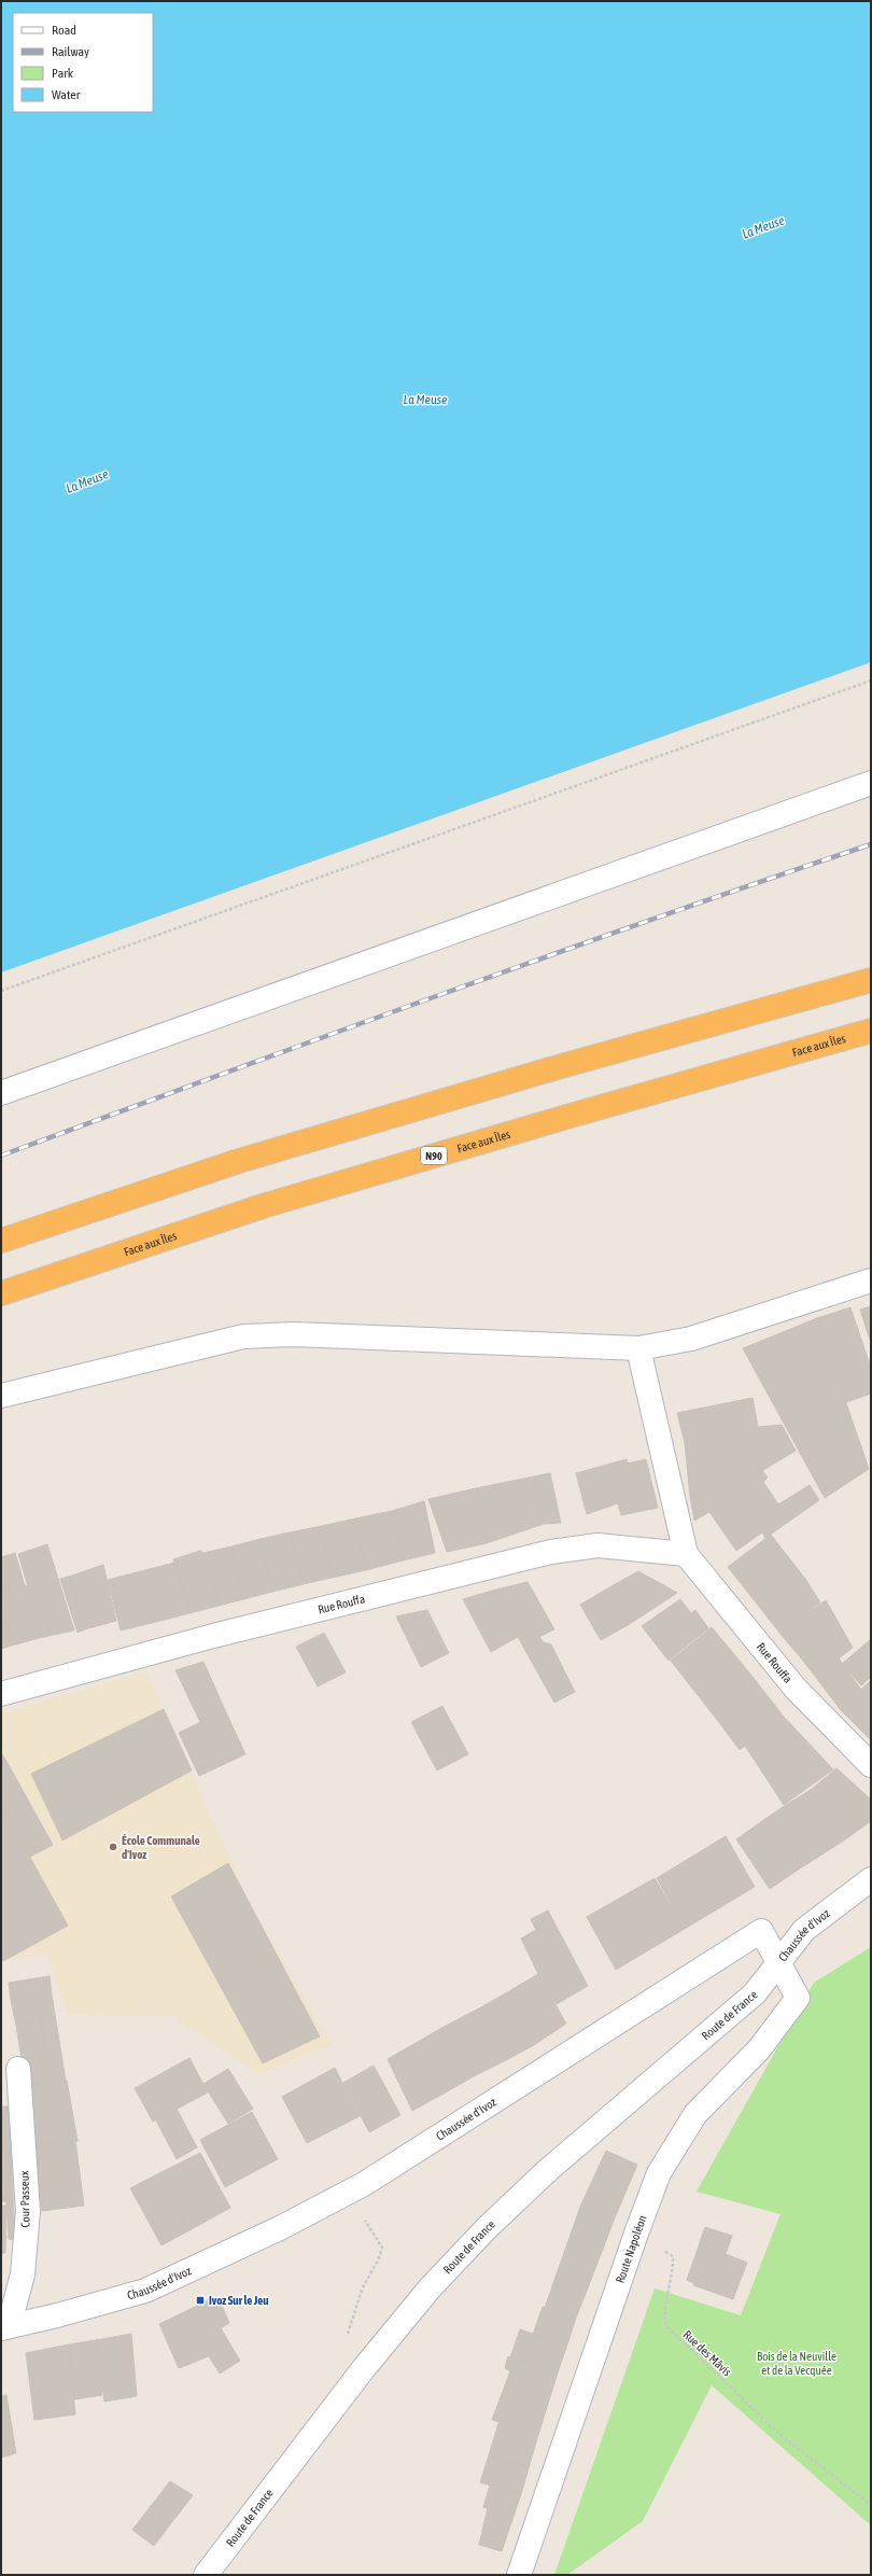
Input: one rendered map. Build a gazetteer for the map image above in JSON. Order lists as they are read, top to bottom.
{
  "streets": {
    "highway": ["Face aux Îles", "N90"],
    "street": [
      "Rue Rouffa",
      "Chaussée d'Ivoz",
      "Route de France",
      "Cour Passeux",
      "Route Napoléon"
    ],
    "path": ["Rue des Mâvis"]
  },
  "crossings": [
    ["Chaussée d'Ivoz", "Route de France"],
    ["Chaussée d'Ivoz", "Cour Passeux"],
    ["Chaussée d'Ivoz", "Route Napoléon"],
    ["Route de France", "Route Napoléon"]
  ],
  "water": ["La Meuse"],
  "parks": ["Bois de la Neuville et de la Vecquée"],
  "places": {
    "other": ["École Communale d'Ivoz"],
    "transit": ["Ivoz Sur le Jeu"]
  },
  "legend": [
    "Road",
    "Railway",
    "Park",
    "Water"
  ]
}
